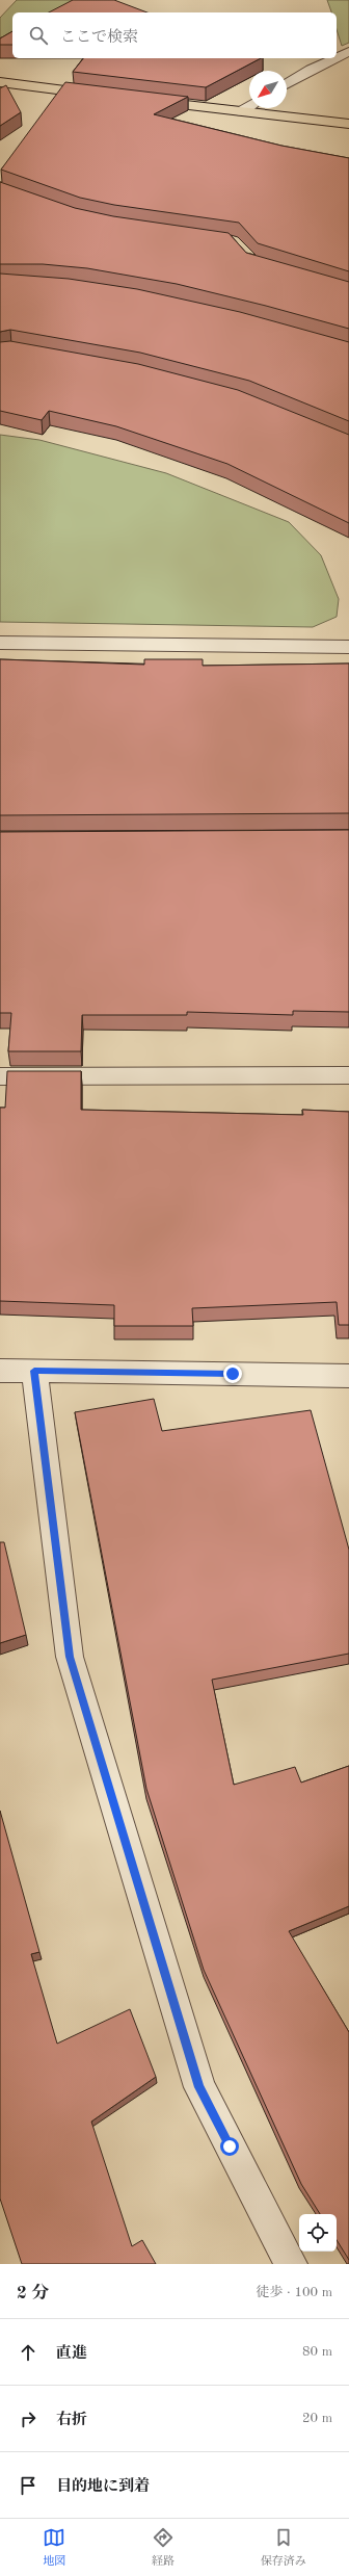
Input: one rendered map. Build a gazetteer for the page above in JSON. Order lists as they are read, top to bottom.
{
  "north": "bottom left",
  "page": {
    "search": "ここで検索",
    "heading": ["2 分", "徒歩 · 100 m"],
    "list": [
      ["直進", "80 m"],
      ["右折", "20 m"],
      "目的地に到着"
    ],
    "nav": ["地図", "経路", "保存済み"]
  }
}
